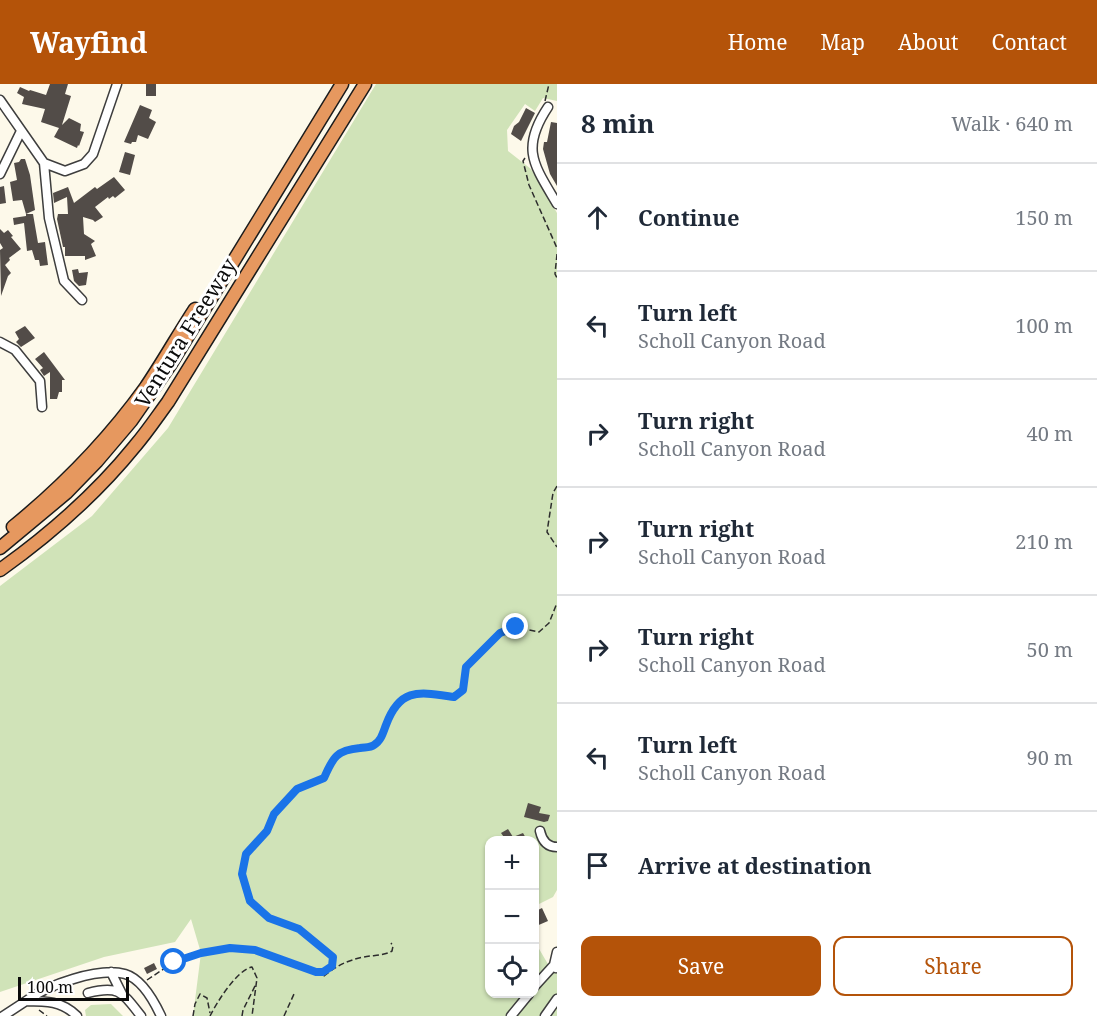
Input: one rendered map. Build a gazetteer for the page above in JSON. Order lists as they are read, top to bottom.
{
  "streets": {
    "highway": ["Ventura Freeway"]
  },
  "scale_bar": "100 m",
  "page": {
    "header": "Wayfind",
    "nav": [
      "Home",
      "Map",
      "About",
      "Contact"
    ],
    "heading": ["8 min", "Walk · 640 m"],
    "list": [
      ["Continue", "150 m"],
      ["Turn left", "Scholl Canyon Road", "100 m"],
      ["Turn right", "Scholl Canyon Road", "40 m"],
      ["Turn right", "Scholl Canyon Road", "210 m"],
      ["Turn right", "Scholl Canyon Road", "50 m"],
      ["Turn left", "Scholl Canyon Road", "90 m"],
      "Arrive at destination"
    ],
    "map_buttons": ["+", "−"],
    "buttons": ["Save", "Share"],
    "scale": "100 m"
  }
}
